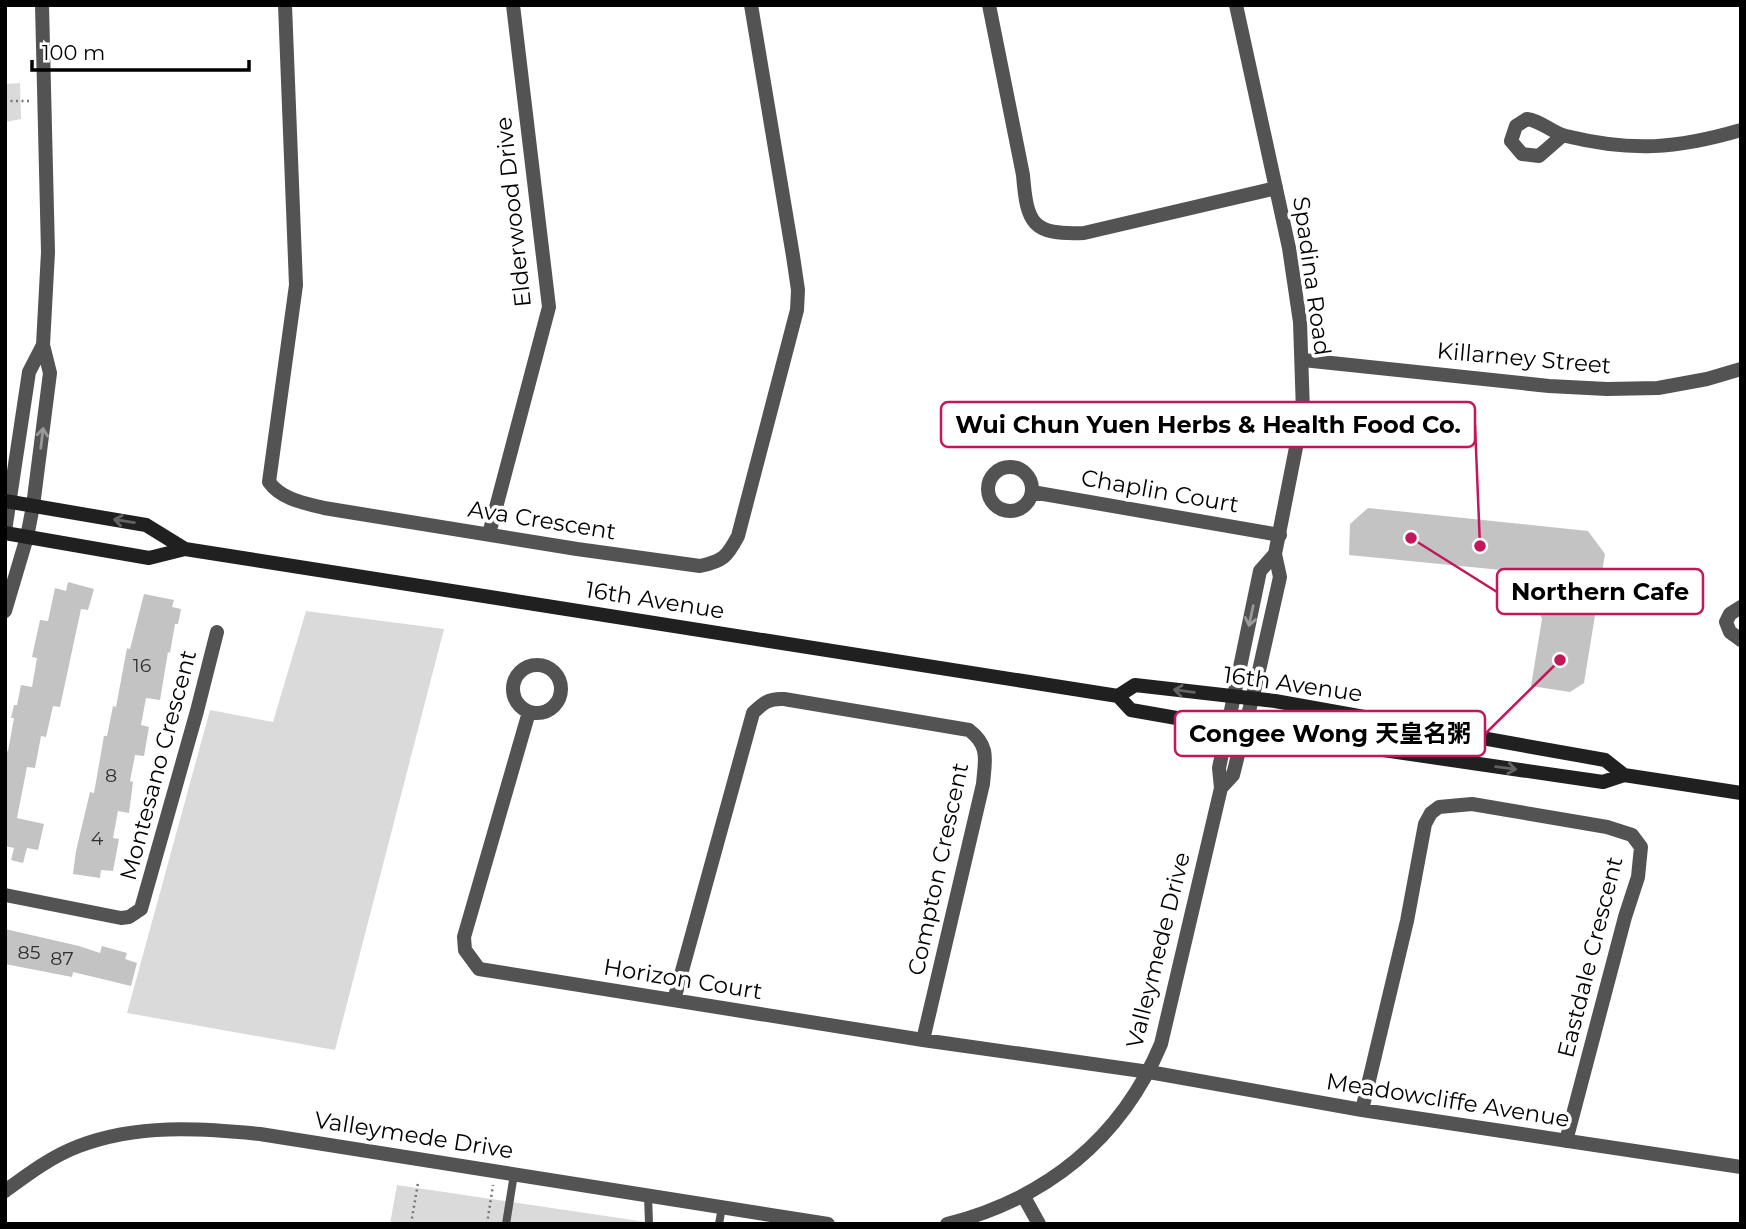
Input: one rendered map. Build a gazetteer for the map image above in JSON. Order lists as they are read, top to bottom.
{
  "streets": {
    "main road": ["16th Avenue"],
    "street": [
      "Elderwood Drive",
      "Spadina Road",
      "Killarney Street",
      "Chaplin Court",
      "Ava Crescent",
      "Montesano Crescent",
      "Compton Crescent",
      "Valleymede Drive",
      "Eastdale Crescent",
      "Horizon Court",
      "Meadowcliffe Avenue"
    ]
  },
  "crossings": [
    ["Elderwood Drive", "Ava Crescent"],
    ["Spadina Road", "Killarney Street"],
    ["Spadina Road", "Chaplin Court"],
    ["Spadina Road", "16th Avenue"],
    ["Spadina Road", "Valleymede Drive"],
    ["16th Avenue", "Valleymede Drive"],
    ["Compton Crescent", "Horizon Court"],
    ["Valleymede Drive", "Horizon Court"],
    ["Valleymede Drive", "Meadowcliffe Avenue"],
    ["Eastdale Crescent", "Meadowcliffe Avenue"],
    ["Horizon Court", "Meadowcliffe Avenue"]
  ],
  "places": ["Northern Cafe", "Wui Chun Yuen Herbs & Health Food Co.", "Congee Wong 天皇名粥"],
  "house_numbers": [
    "16",
    "8",
    "4",
    "85",
    "87"
  ],
  "scale_bar": "100 m"
}
